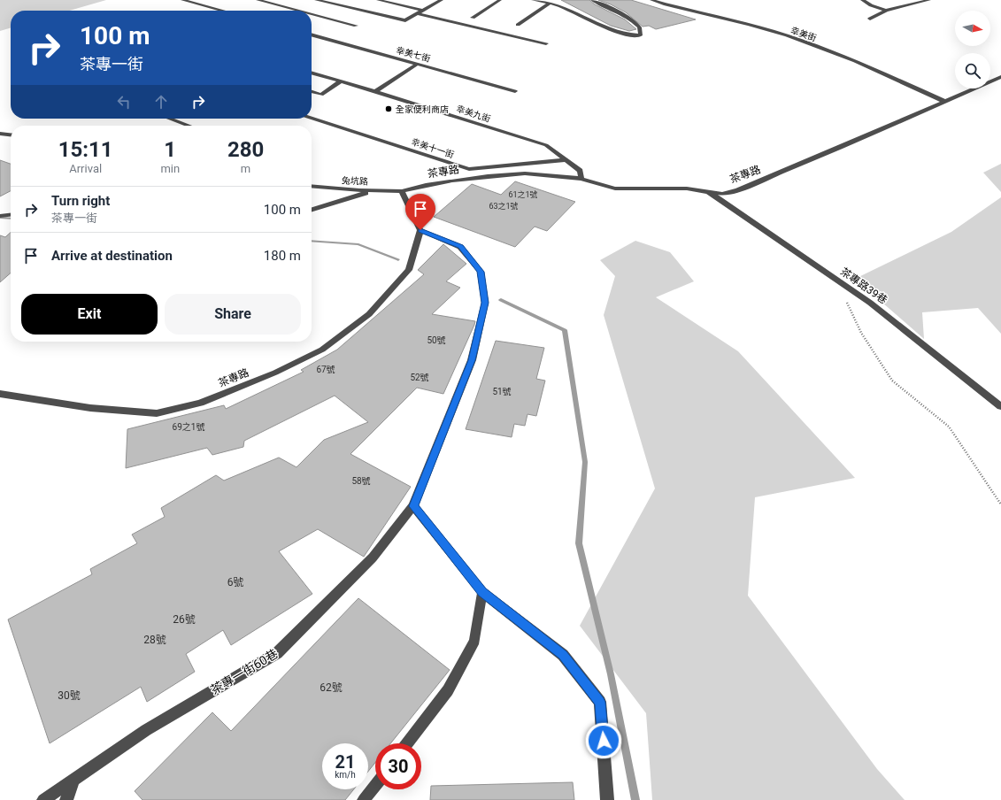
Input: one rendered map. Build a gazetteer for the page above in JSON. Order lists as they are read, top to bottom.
{
  "streets": {
    "street": [
      "幸美街",
      "幸美七街",
      "幸美九街",
      "幸美十一街",
      "茶專路",
      "兔坑路",
      "茶專路39巷",
      "茶專一街60巷"
    ]
  },
  "crossings": [
    ["幸美街", "茶專路"],
    ["幸美九街", "幸美十一街"],
    ["幸美九街", "茶專路"],
    ["茶專路", "兔坑路"],
    ["茶專路", "茶專路39巷"],
    ["茶專路", "茶專一街60巷"]
  ],
  "places": ["全家便利商店"],
  "house_numbers": [
    "61之1號",
    "63之1號",
    "50號",
    "67號",
    "52號",
    "51號",
    "69之1號",
    "58號",
    "6號",
    "26號",
    "28號",
    "62號",
    "30號"
  ],
  "north": "right",
  "page": {
    "turn": ["100 m", "茶專一街"],
    "eta": [
      "15:11",
      "Arrival",
      "1",
      "min",
      "280",
      "m"
    ],
    "list": [
      {
        "name": "Turn right",
        "note": "茶專一街",
        "value": "100 m"
      },
      {
        "name": "Arrive at destination",
        "value": "180 m"
      }
    ],
    "buttons": ["Exit", "Share"],
    "speed": "21 km/h",
    "limit": "30"
  }
}
